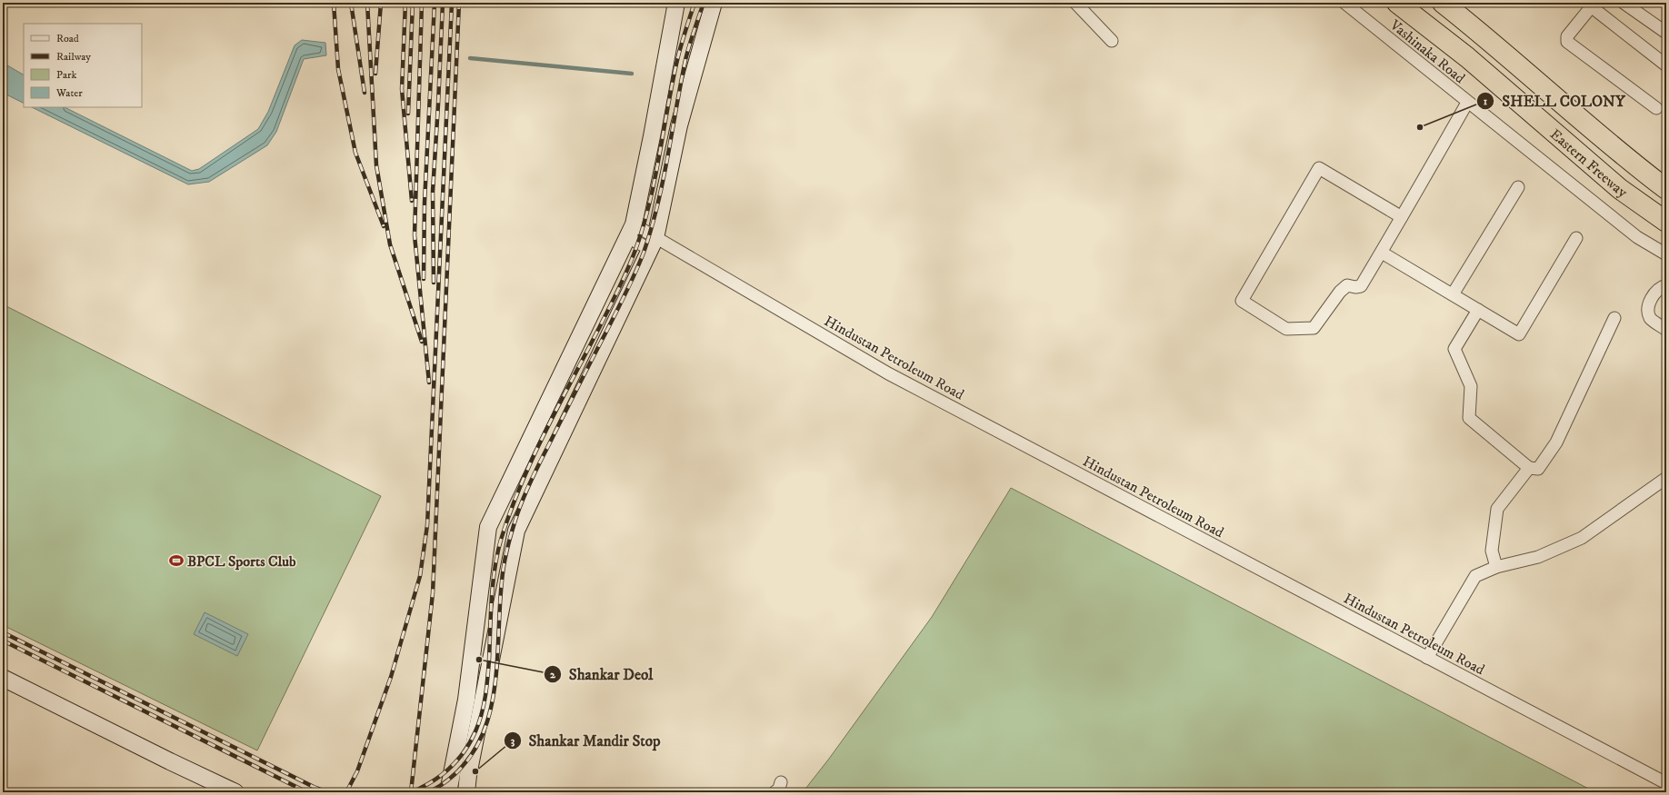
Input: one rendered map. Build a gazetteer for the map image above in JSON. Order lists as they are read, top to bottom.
{
  "streets": {
    "highway": ["Eastern Freeway"],
    "street": ["Vashinaka Road", "Hindustan Petroleum Road"]
  },
  "places": {
    "other": ["SHELL COLONY", "Shankar Deol", "Shankar Mandir Stop"],
    "sports": ["BPCL Sports Club"]
  },
  "legend": [
    "Road",
    "Railway",
    "Park",
    "Water"
  ]
}
